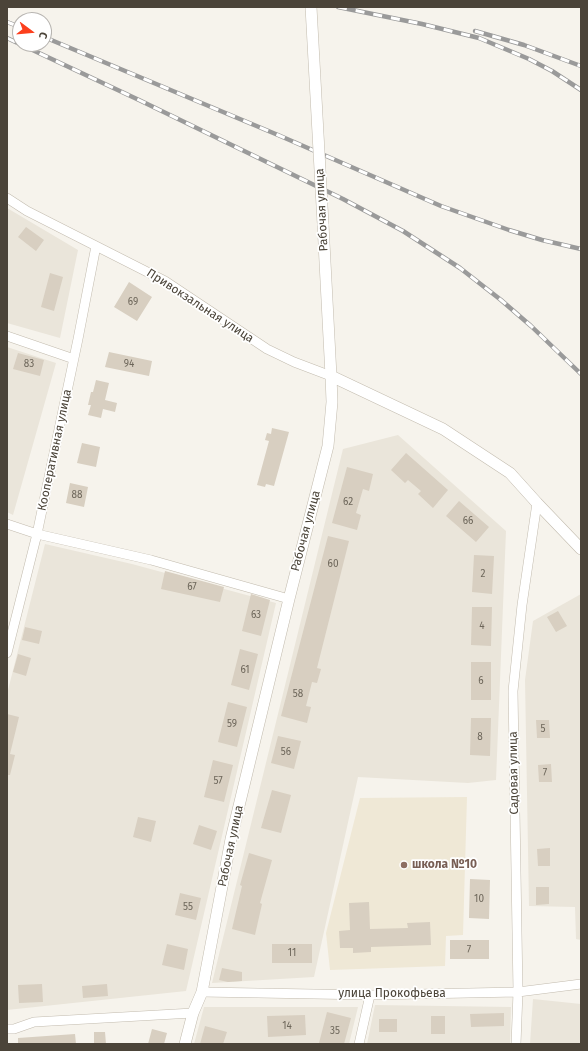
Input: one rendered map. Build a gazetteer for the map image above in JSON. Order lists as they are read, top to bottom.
{
  "streets": {
    "street": [
      "Рабочая улица",
      "Привокзальная улица",
      "Кооперативная улица",
      "Садовая улица",
      "улица Прокофьева"
    ]
  },
  "crossings": [
    ["Рабочая улица", "Привокзальная улица"],
    ["Рабочая улица", "улица Прокофьева"],
    ["Привокзальная улица", "Кооперативная улица"],
    ["Садовая улица", "улица Прокофьева"]
  ],
  "places": ["школа №10"],
  "house_numbers": [
    "69",
    "83",
    "94",
    "88",
    "62",
    "66",
    "60",
    "2",
    "67",
    "63",
    "4",
    "61",
    "6",
    "58",
    "59",
    "5",
    "8",
    "56",
    "7",
    "57",
    "10",
    "55",
    "7",
    "11",
    "14",
    "35"
  ],
  "north": "right"
}
